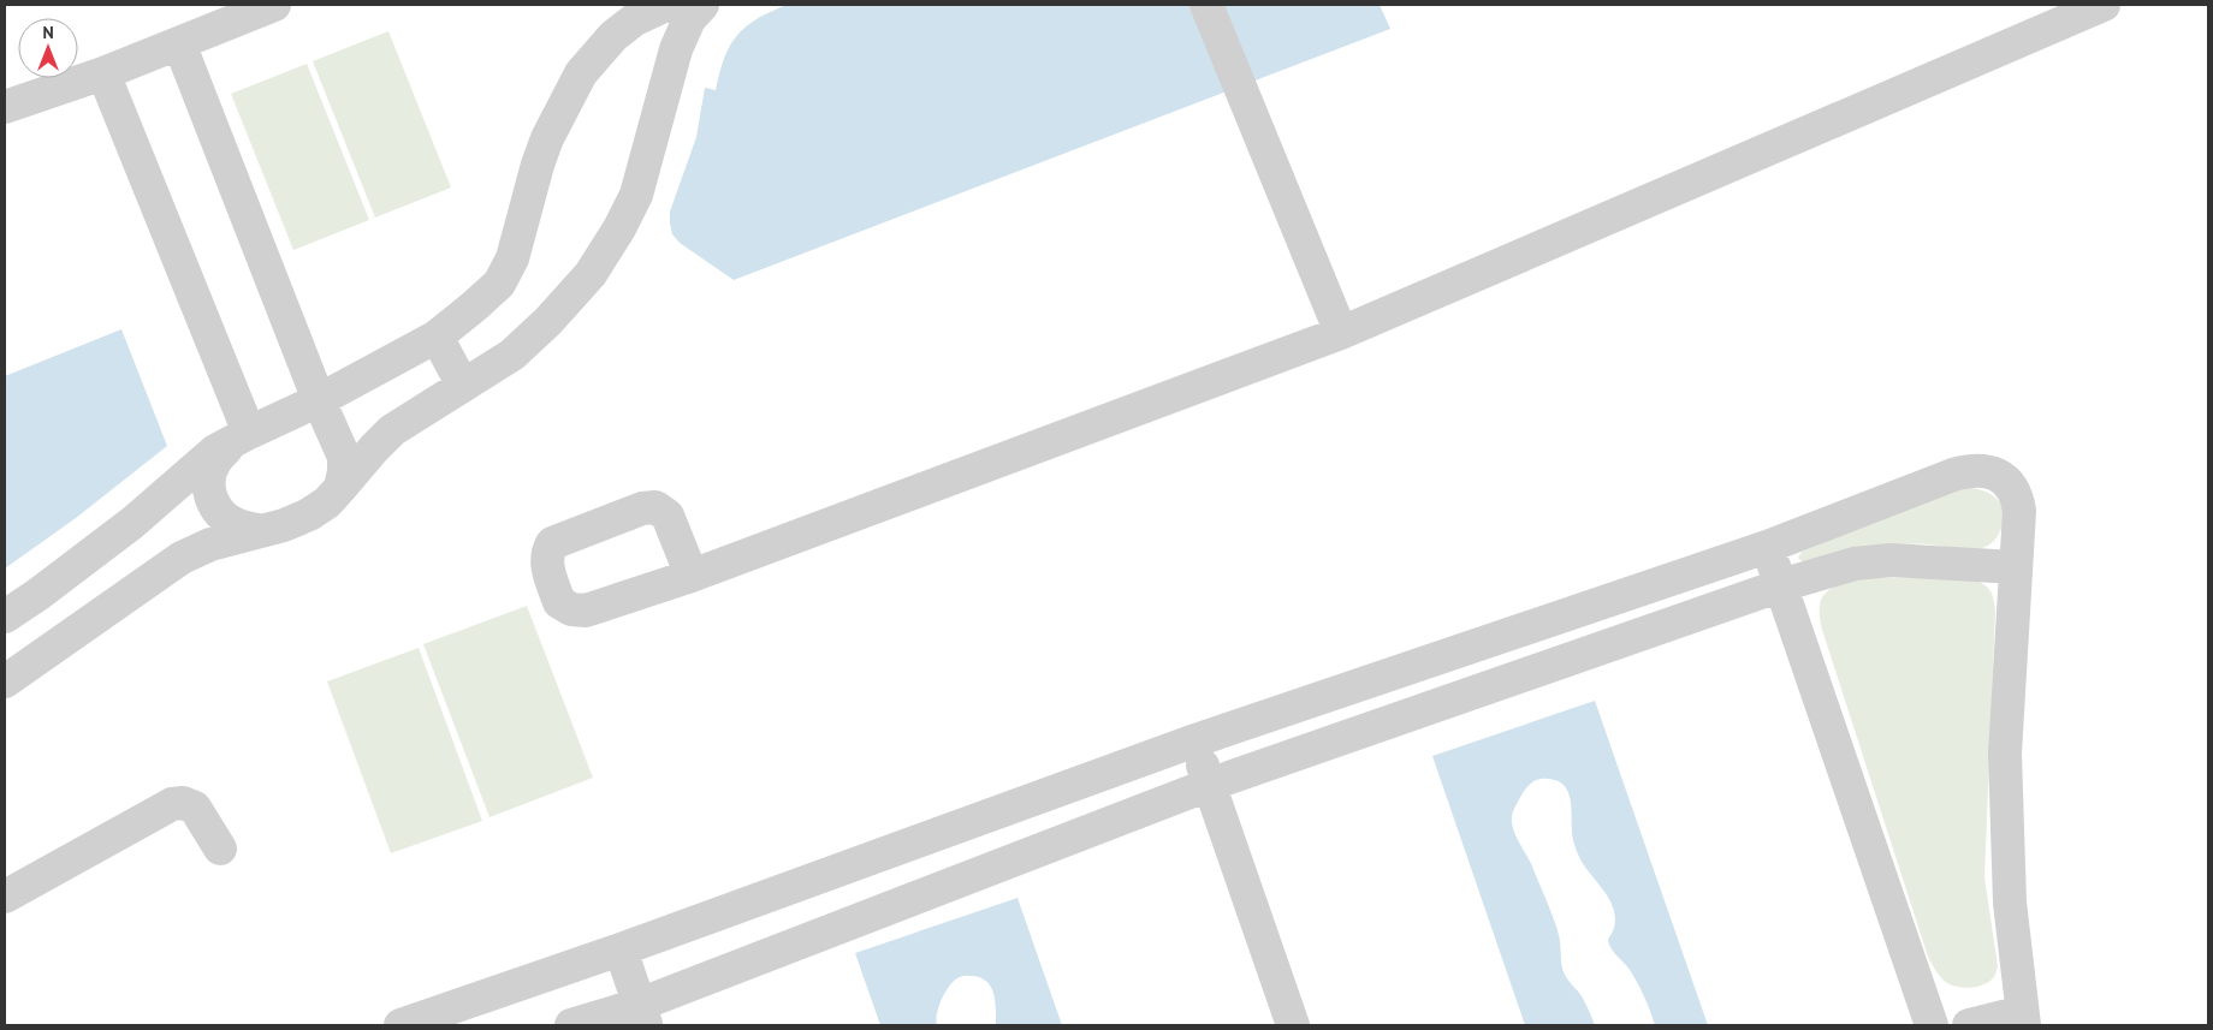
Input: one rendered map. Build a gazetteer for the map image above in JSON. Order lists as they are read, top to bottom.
{
  "north": "top"
}
